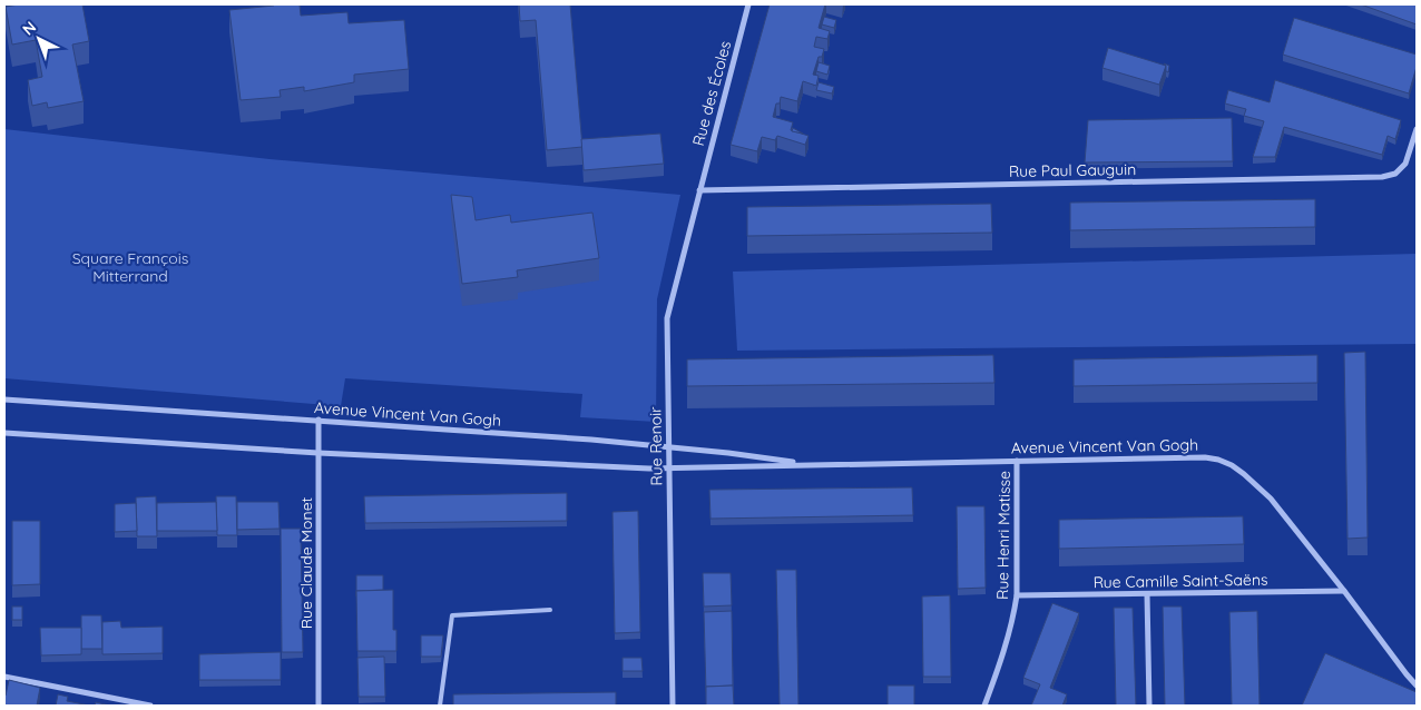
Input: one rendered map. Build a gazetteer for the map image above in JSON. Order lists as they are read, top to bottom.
{
  "streets": {
    "street": [
      "Rue des Écoles",
      "Rue Paul Gauguin",
      "Avenue Vincent Van Gogh",
      "Rue Renoir",
      "Rue Henri Matisse",
      "Rue Claude Monet",
      "Rue Camille Saint-Saëns"
    ]
  },
  "crossings": [
    ["Rue des Écoles", "Rue Paul Gauguin"],
    ["Rue des Écoles", "Rue Renoir"],
    ["Rue Paul Gauguin", "Rue Renoir"],
    ["Avenue Vincent Van Gogh", "Rue Renoir"],
    ["Avenue Vincent Van Gogh", "Rue Henri Matisse"],
    ["Avenue Vincent Van Gogh", "Rue Claude Monet"],
    ["Avenue Vincent Van Gogh", "Rue Camille Saint-Saëns"],
    ["Rue Henri Matisse", "Rue Camille Saint-Saëns"]
  ],
  "parks": ["Square François Mitterrand"],
  "north": "top left"
}
